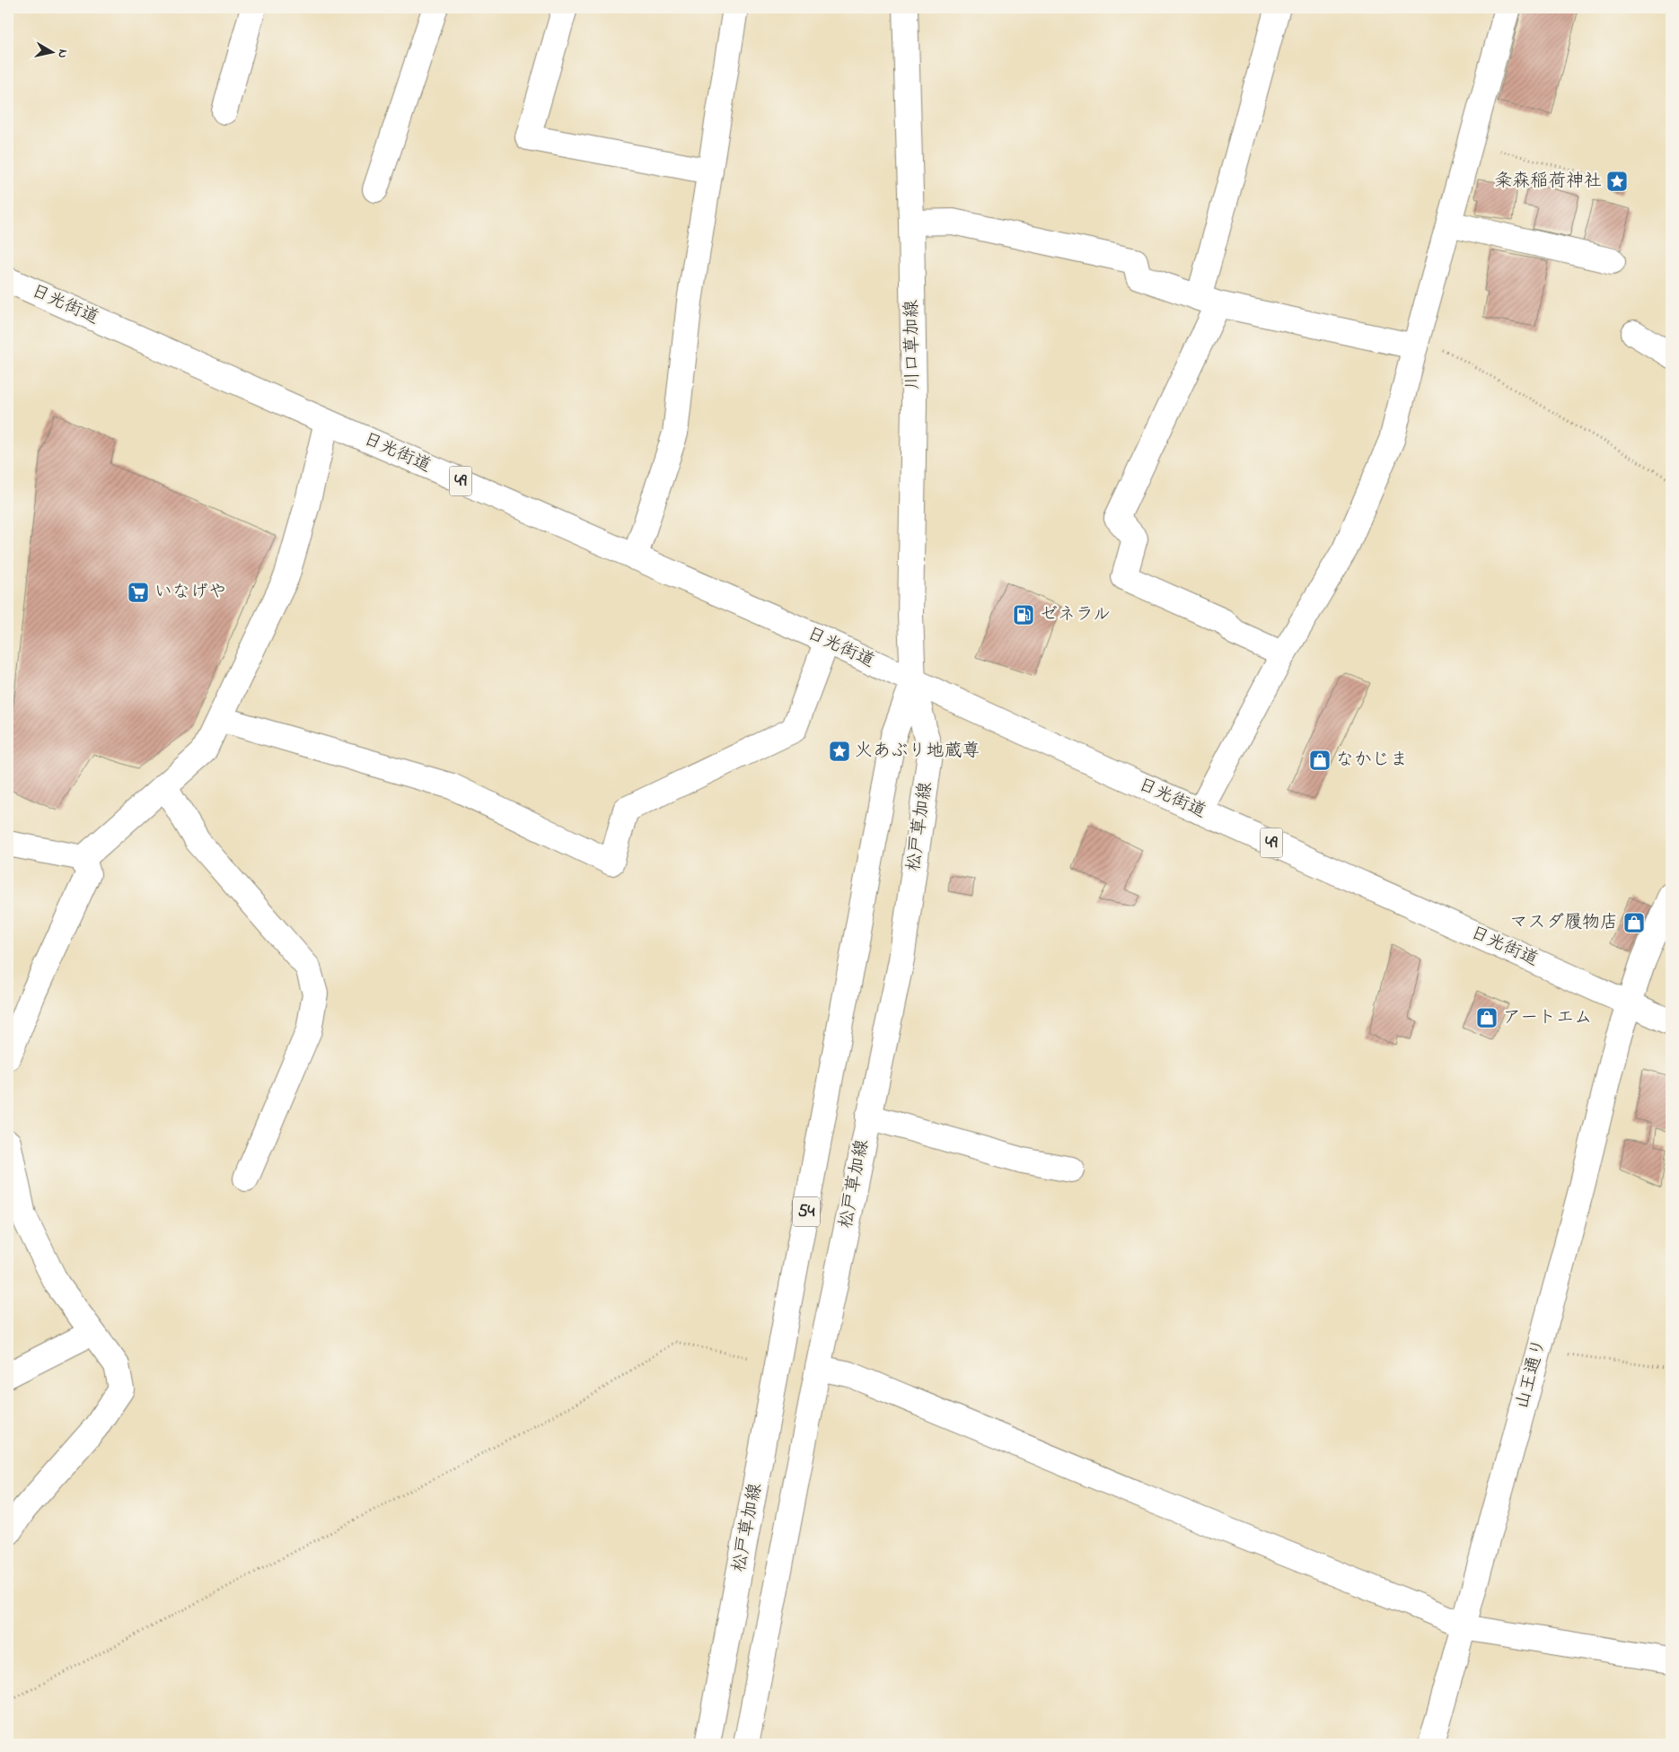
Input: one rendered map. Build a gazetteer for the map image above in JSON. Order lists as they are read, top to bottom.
{
  "streets": {
    "main road": [
      "日光街道",
      "川口草加線",
      "49",
      "松戸草加線",
      "54",
      "山王通り"
    ]
  },
  "crossings": [
    ["日光街道", "川口草加線"],
    ["日光街道", "松戸草加線"],
    ["日光街道", "山王通り"],
    ["川口草加線", "松戸草加線"]
  ],
  "places": {
    "place": ["粂森稲荷神社", "火あぶり地蔵尊"],
    "supermarket": ["いなげや"],
    "fuel station": ["ゼネラル"],
    "shop": ["なかじま", "マスダ履物店", "アートエム"]
  },
  "north": "right"
}
